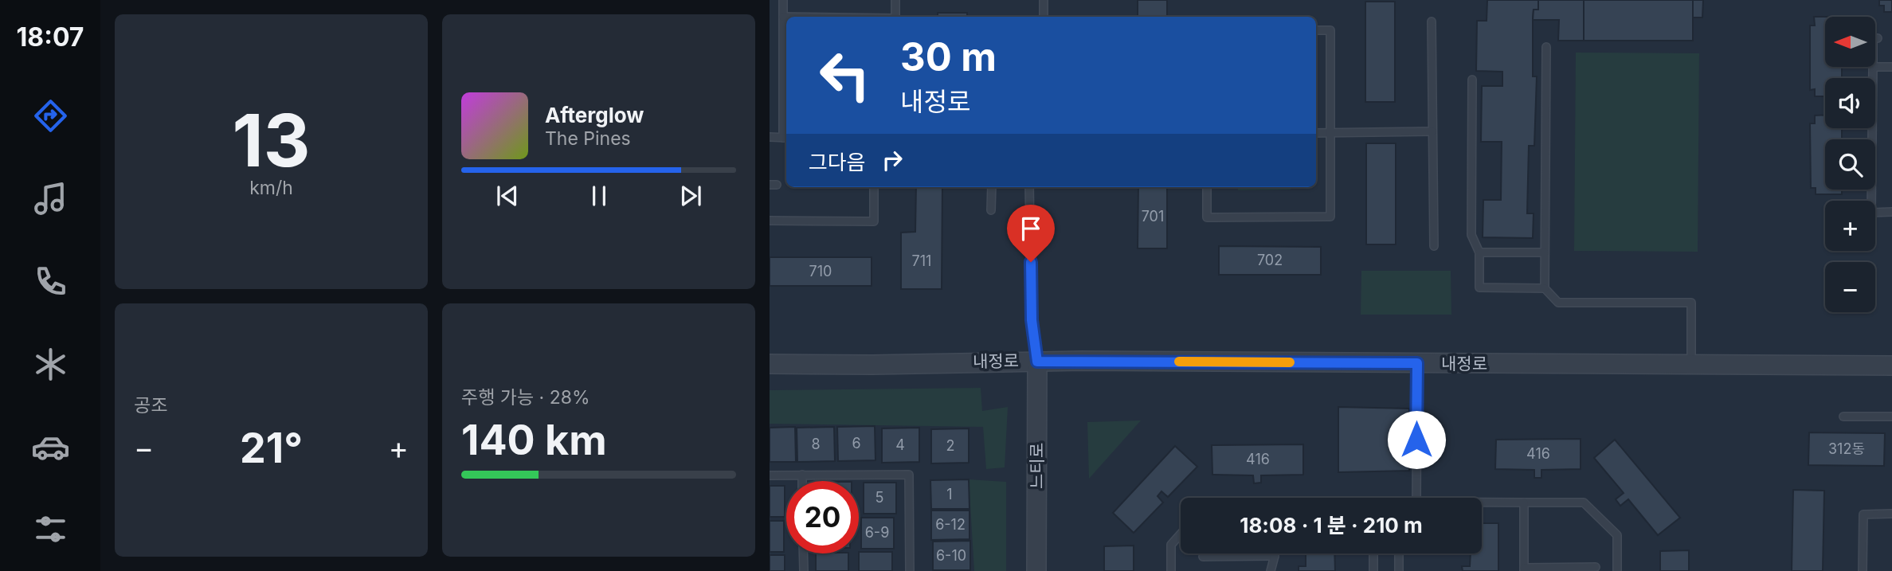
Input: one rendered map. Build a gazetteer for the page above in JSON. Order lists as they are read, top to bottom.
{
  "streets": {
    "street": ["내정로", "느티로"]
  },
  "crossings": [
    ["내정로", "느티로"]
  ],
  "house_numbers": [
    "701",
    "702",
    "711",
    "710",
    "6",
    "8",
    "4",
    "2",
    "312동",
    "416",
    "416",
    "1",
    "5",
    "6-12",
    "6-9",
    "6-10"
  ],
  "north": "left",
  "page": {
    "tabs": "18:07",
    "tile": [
      ["13", "km/h"],
      "공조",
      ["주행 가능 · 28%", "140 km"]
    ],
    "map_buttons": ["+", "−"],
    "turn": ["30 m", "내정로"],
    "song": ["Afterglow", "The Pines"],
    "then": "그다음",
    "heat": ["−", "21°", "+"],
    "limit": "20",
    "trip": "18:08 · 1 분 · 210 m"
  }
}
